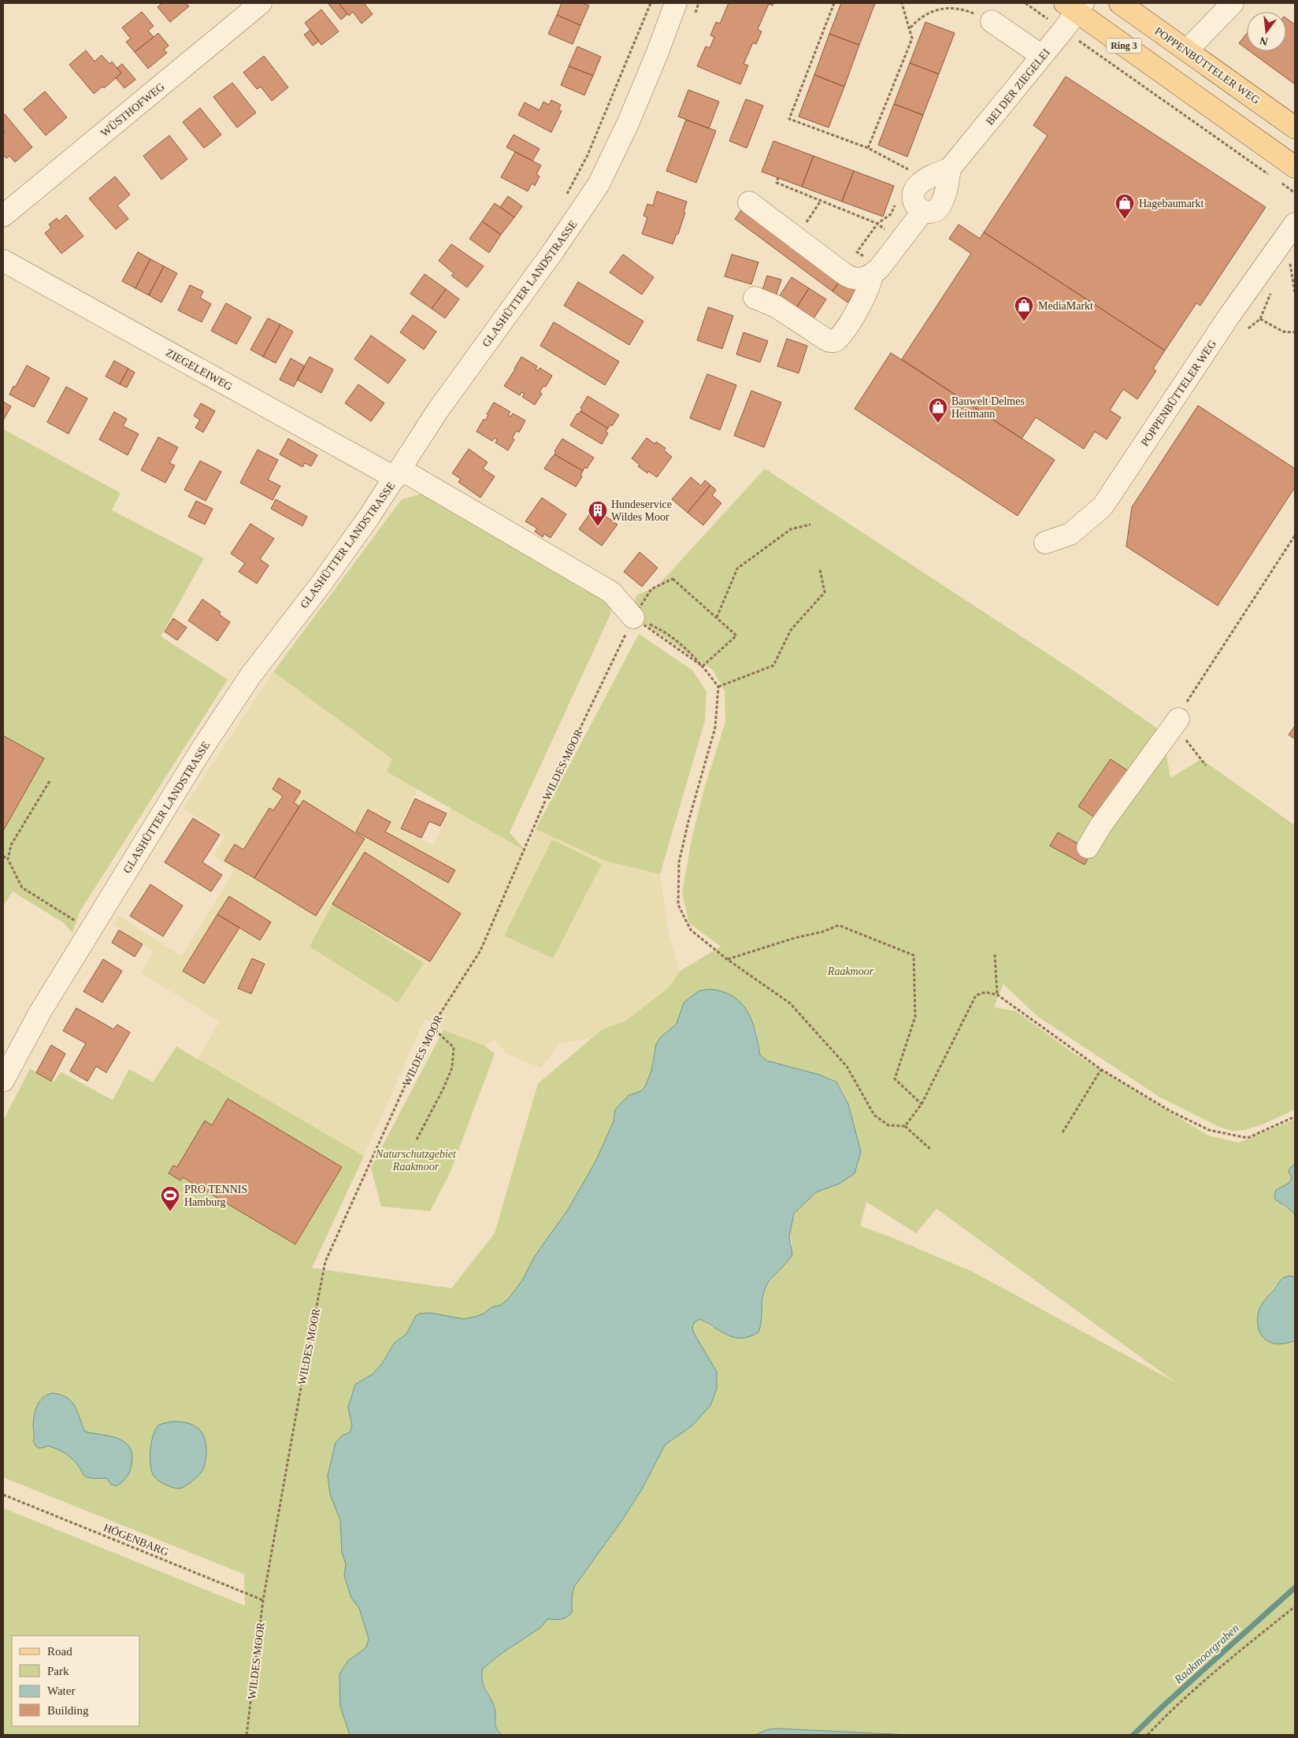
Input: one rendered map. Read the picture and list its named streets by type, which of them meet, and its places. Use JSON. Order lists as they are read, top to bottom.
{
  "streets": {
    "main road": ["Ring 3", "POPPENBÜTTELER WEG"],
    "street": [
      "BEI DER ZIEGELEI",
      "WÜSTHOFWEG",
      "GLASHÜTTER LANDSTRASSE",
      "ZIEGELEIWEG"
    ],
    "path": ["WILDES MOOR", "HÖGENBARG"]
  },
  "crossings": [
    ["Ring 3", "BEI DER ZIEGELEI"],
    ["GLASHÜTTER LANDSTRASSE", "ZIEGELEIWEG"],
    ["WILDES MOOR", "HÖGENBARG"]
  ],
  "water": ["Raakmoorgraben"],
  "parks": ["Raakmoor", "Naturschutzgebiet Raakmoor"],
  "places": {
    "shop": ["Hagebaumarkt", "MediaMarkt", "Bauwelt Delmes Heitmann"],
    "building": ["Hundeservice Wildes Moor"],
    "sports": ["PRO TENNIS Hamburg"]
  },
  "legend": [
    "Road",
    "Park",
    "Water",
    "Building"
  ],
  "north": "bottom"
}
